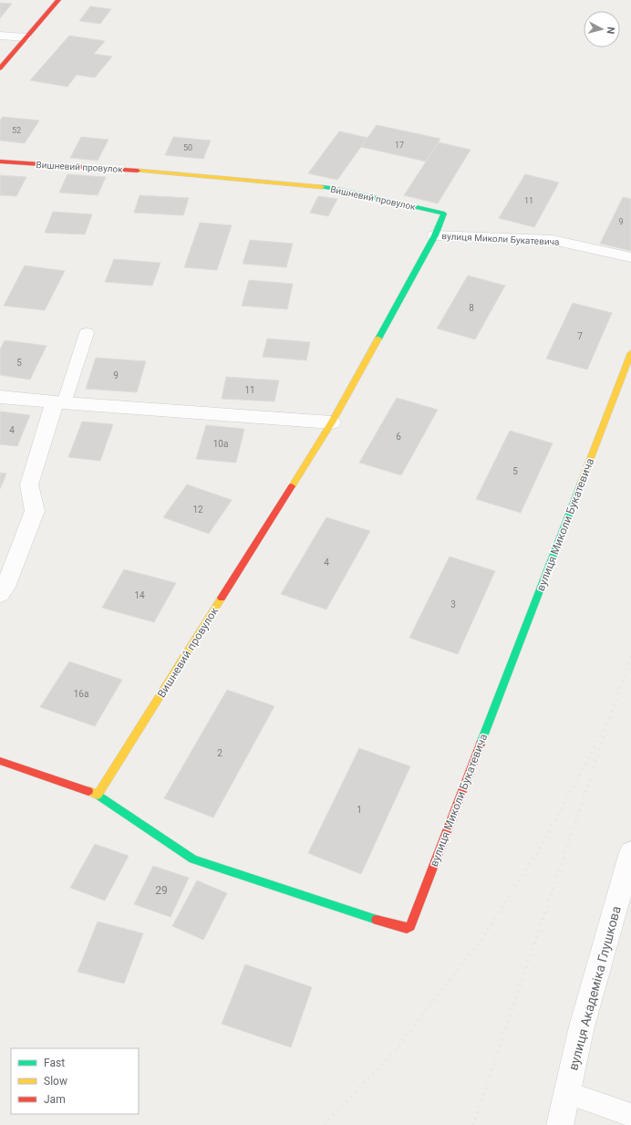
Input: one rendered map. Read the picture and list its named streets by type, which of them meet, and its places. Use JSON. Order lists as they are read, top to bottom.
{
  "streets": {
    "street": ["Вишневий провулок", "вулиця Миколи Букатевича", "вулиця Академіка Глушкова"]
  },
  "crossings": [
    ["Вишневий провулок", "вулиця Миколи Букатевича"]
  ],
  "house_numbers": [
    "52",
    "17",
    "50",
    "11",
    "9",
    "8",
    "7",
    "5",
    "9",
    "11",
    "4",
    "6",
    "10а",
    "5",
    "12",
    "4",
    "14",
    "3",
    "16а",
    "2",
    "1",
    "29"
  ],
  "legend": ["Fast", "Slow", "Jam"],
  "north": "right"
}
